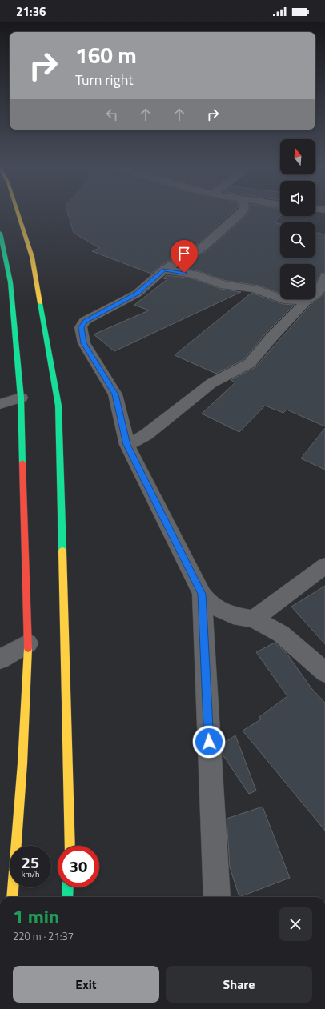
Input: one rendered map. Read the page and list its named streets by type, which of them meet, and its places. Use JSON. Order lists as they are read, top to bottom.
{
  "north": "top",
  "page": {
    "status": "21:36",
    "turn": ["160 m", "Turn right"],
    "speed": "25 km/h",
    "limit": "30",
    "heading": ["1 min", "220 m · 21:37"],
    "buttons": ["Exit", "Share"]
  }
}
